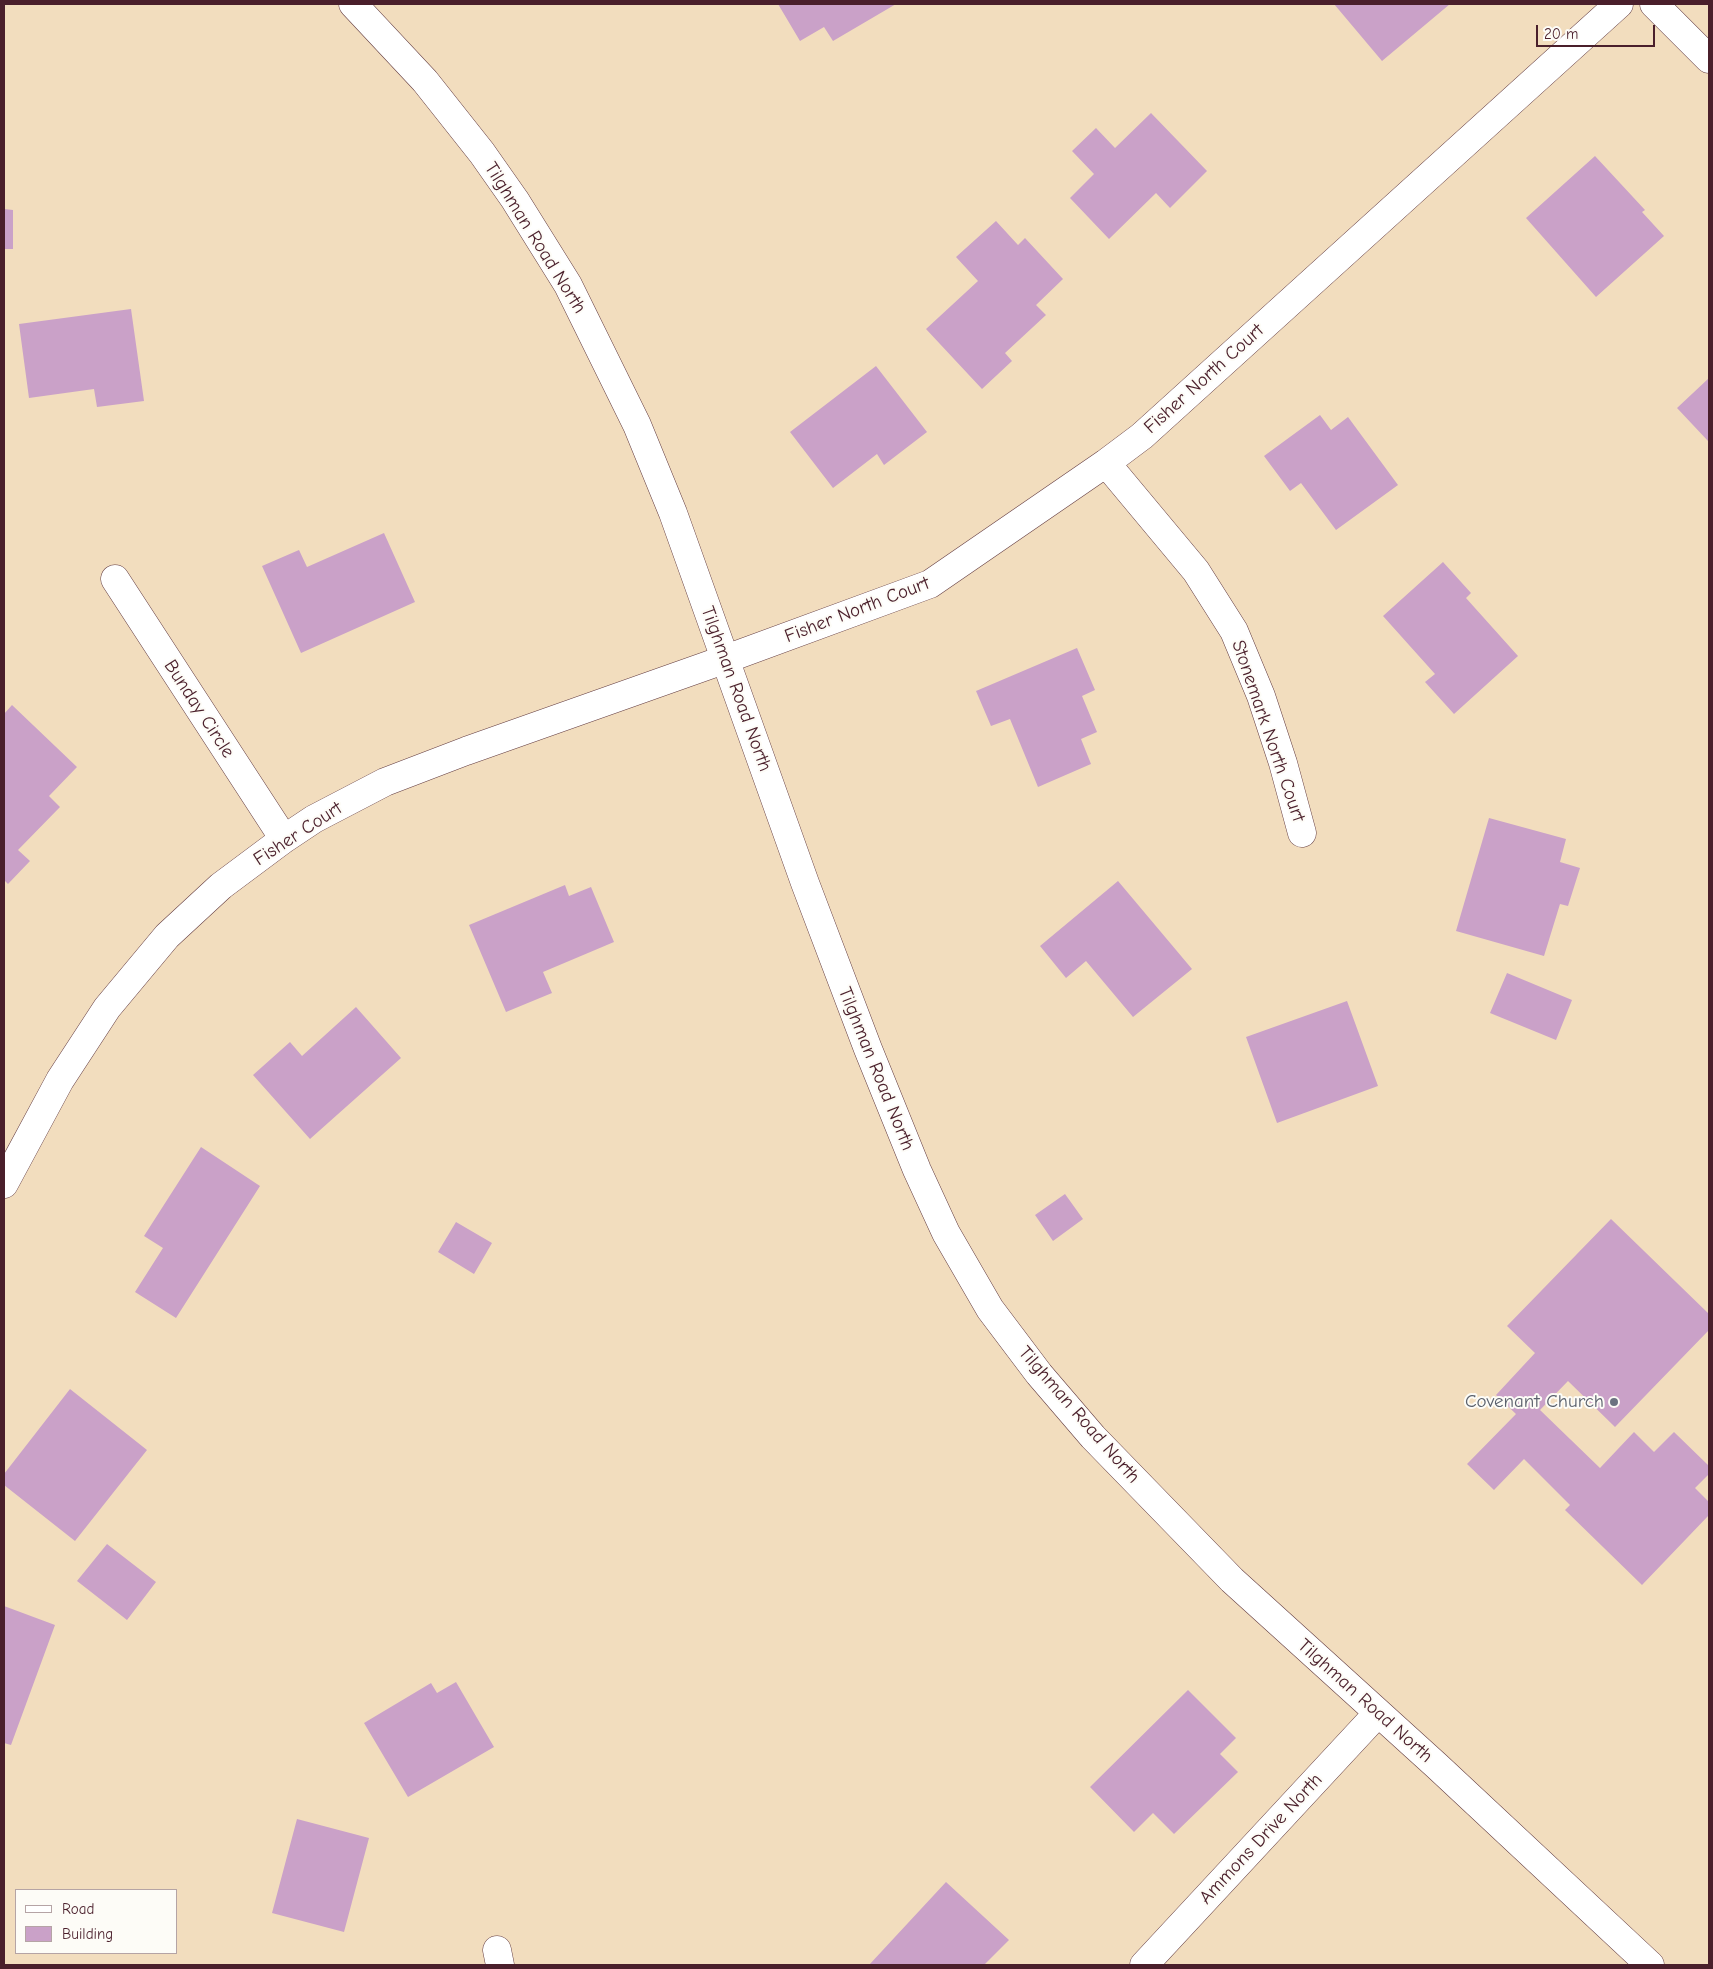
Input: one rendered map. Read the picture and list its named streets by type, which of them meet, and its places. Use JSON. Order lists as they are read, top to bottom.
{
  "streets": {
    "street": [
      "Tilghman Road North",
      "Fisher North Court",
      "Bunday Circle",
      "Stonemark North Court",
      "Fisher Court",
      "Ammons Drive North"
    ]
  },
  "crossings": [
    ["Tilghman Road North", "Fisher North Court"],
    ["Tilghman Road North", "Fisher Court"],
    ["Tilghman Road North", "Ammons Drive North"],
    ["Fisher North Court", "Stonemark North Court"],
    ["Fisher North Court", "Fisher Court"],
    ["Bunday Circle", "Fisher Court"]
  ],
  "places": ["Covenant Church"],
  "legend": ["Road", "Building"],
  "scale_bar": "20 m"
}
